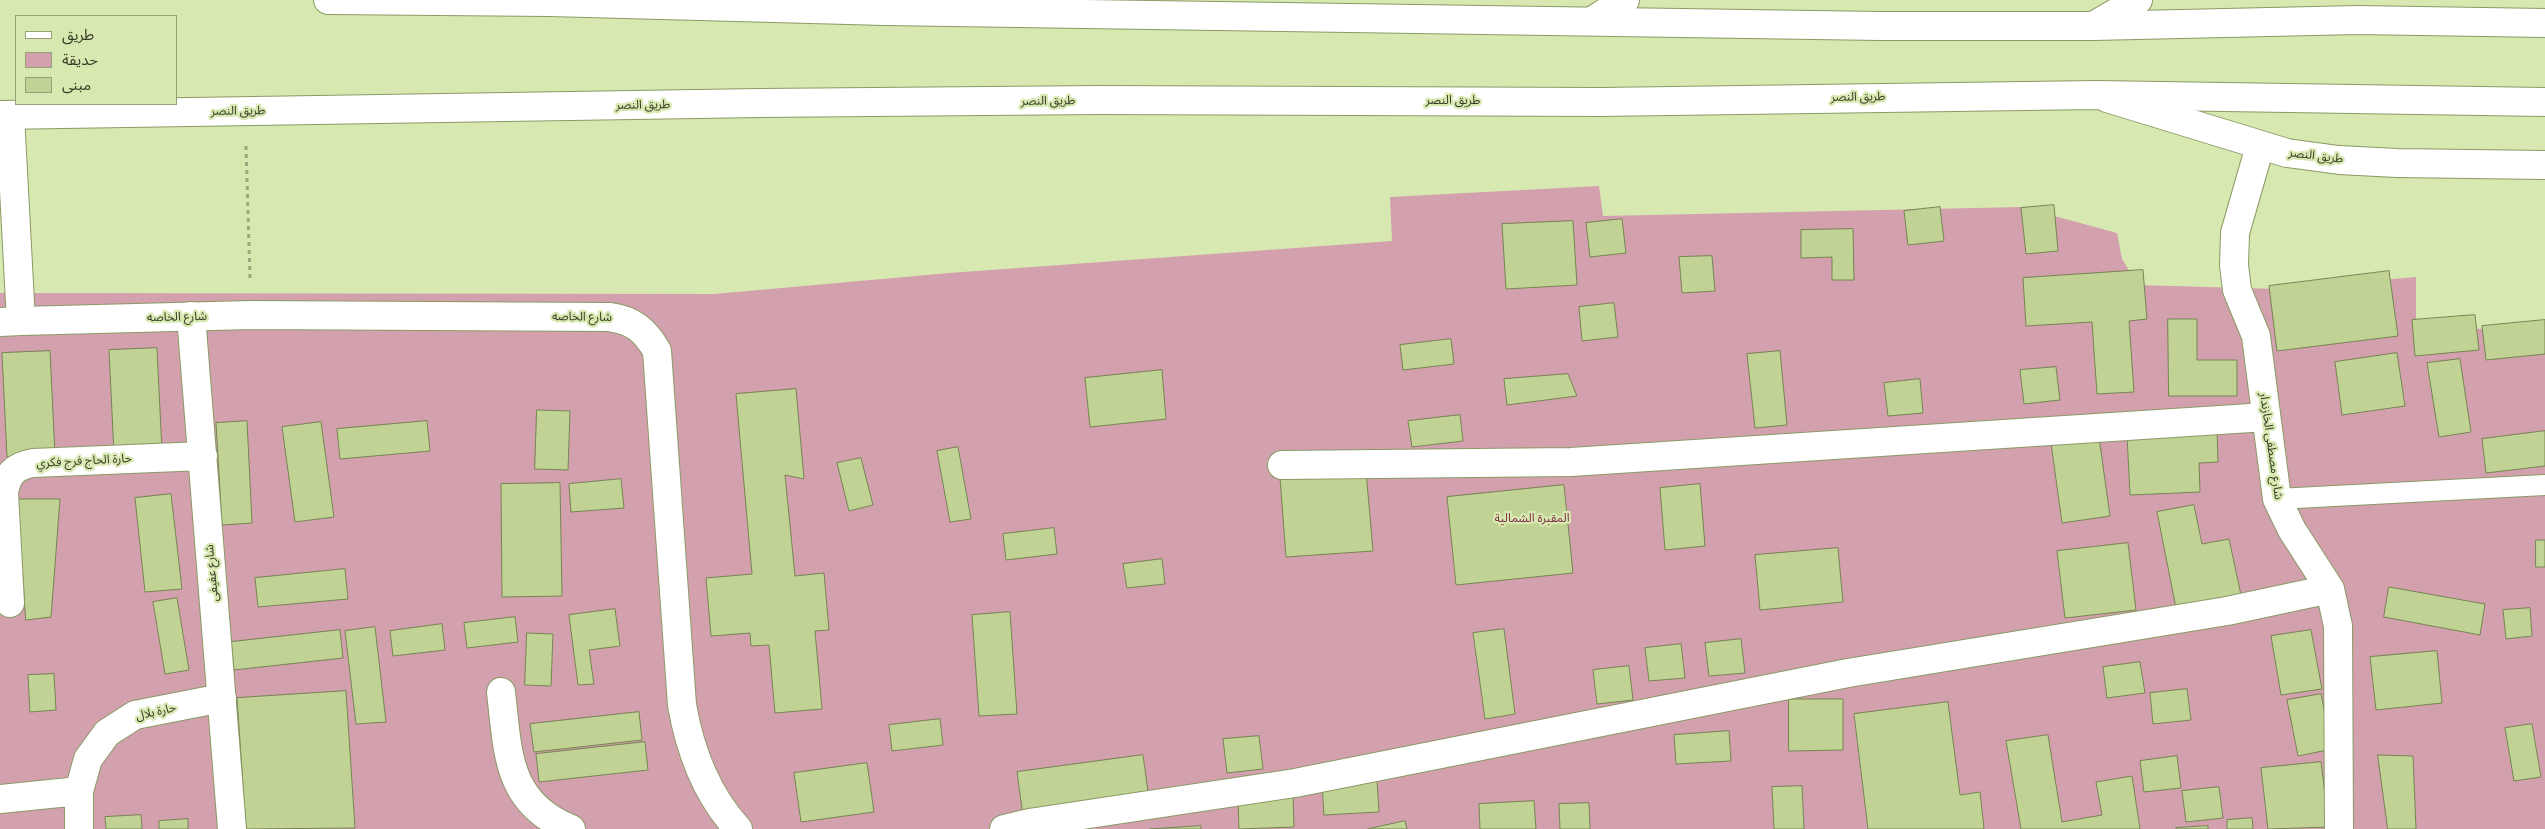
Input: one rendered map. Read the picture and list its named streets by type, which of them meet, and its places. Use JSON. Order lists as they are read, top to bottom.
{
  "streets": {
    "main road": [
      "طريق النصر",
      "شارع الخاصه",
      "شارع مصطفى الخازندار",
      "حارة الحاج فرج فكري",
      "شارع عفيفى",
      "حارة بلال"
    ]
  },
  "crossings": [
    ["طريق النصر", "شارع مصطفى الخازندار"],
    ["شارع الخاصه", "شارع عفيفى"],
    ["حارة الحاج فرج فكري", "شارع عفيفى"],
    ["شارع عفيفى", "حارة بلال"]
  ],
  "parks": ["المقبرة الشمالية"],
  "legend": ["طريق", "حديقة", "مبنى"]
}
